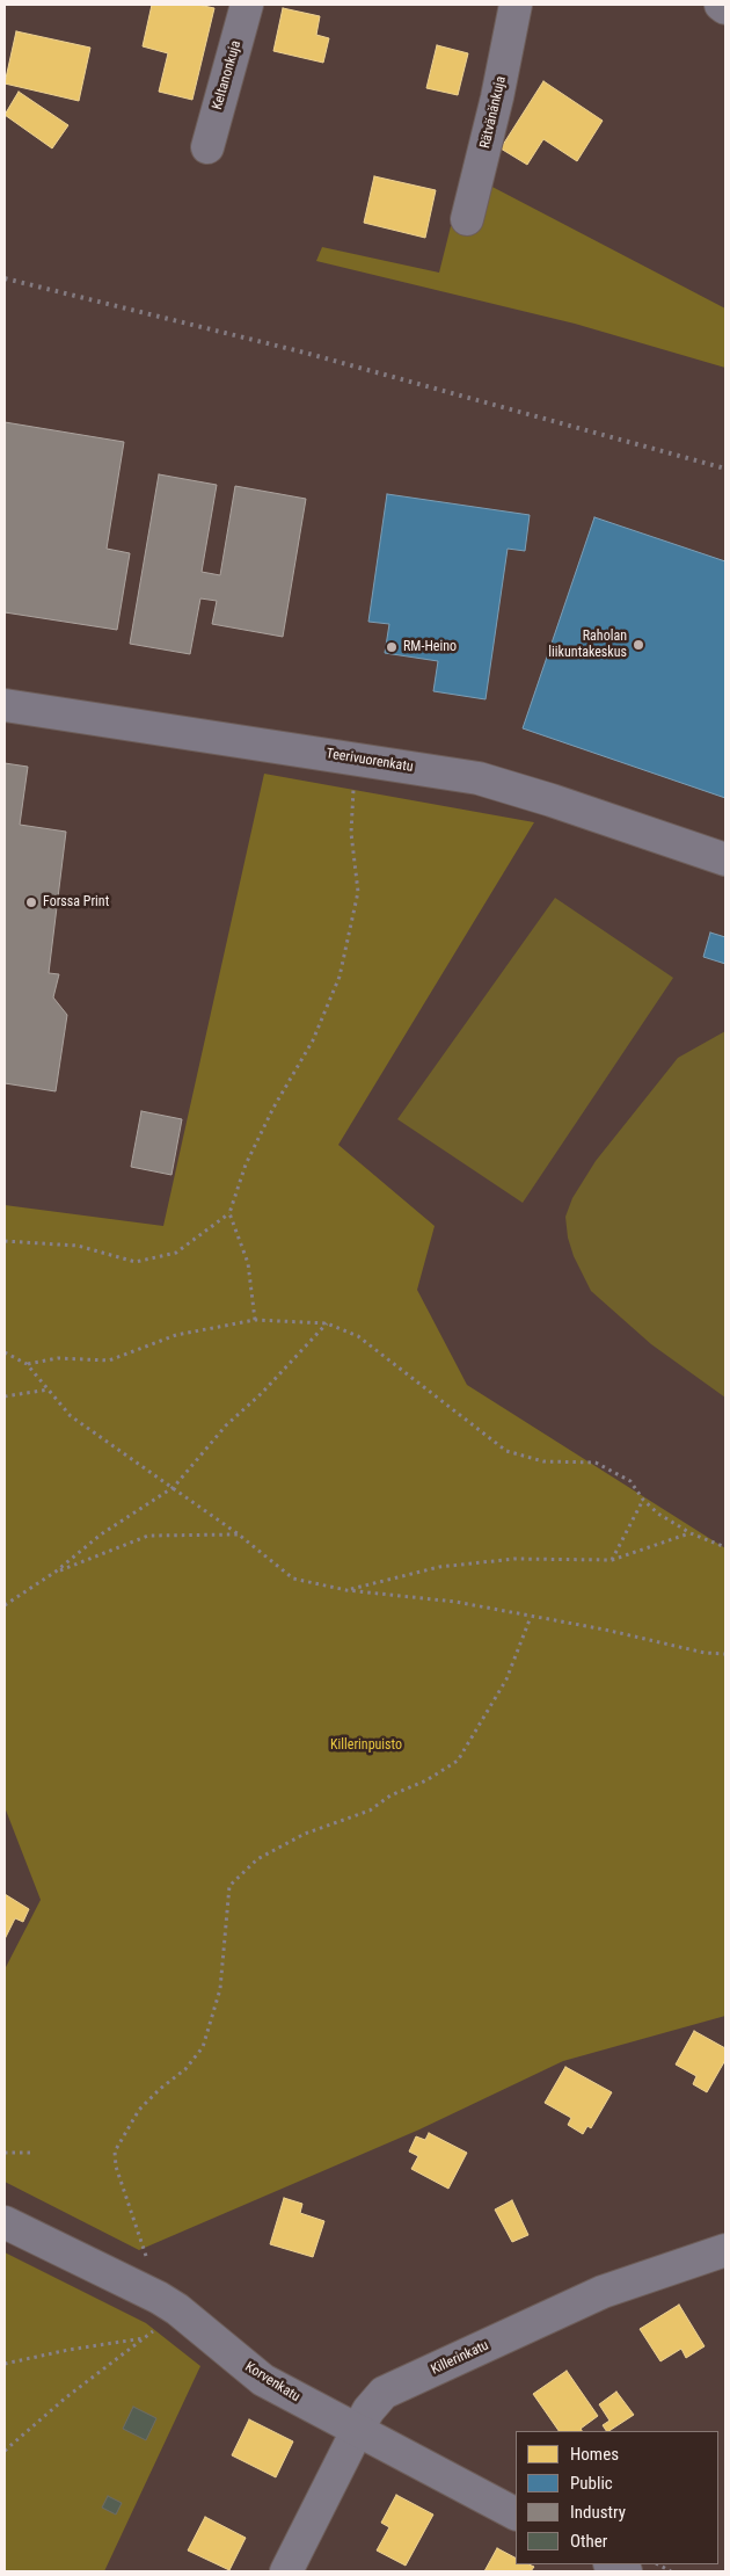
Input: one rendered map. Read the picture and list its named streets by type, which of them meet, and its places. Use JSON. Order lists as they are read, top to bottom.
{
  "streets": {
    "street": [
      "Keltanonkuja",
      "Rätvänänkuja",
      "Teerivuorenkatu",
      "Killerinkatu",
      "Korvenkatu"
    ]
  },
  "crossings": [
    ["Killerinkatu", "Korvenkatu"]
  ],
  "parks": ["Killerinpuisto"],
  "places": ["Raholan liikuntakeskus", "RM-Heino", "Forssa Print"],
  "legend": [
    "Homes",
    "Public",
    "Industry",
    "Other"
  ]
}
